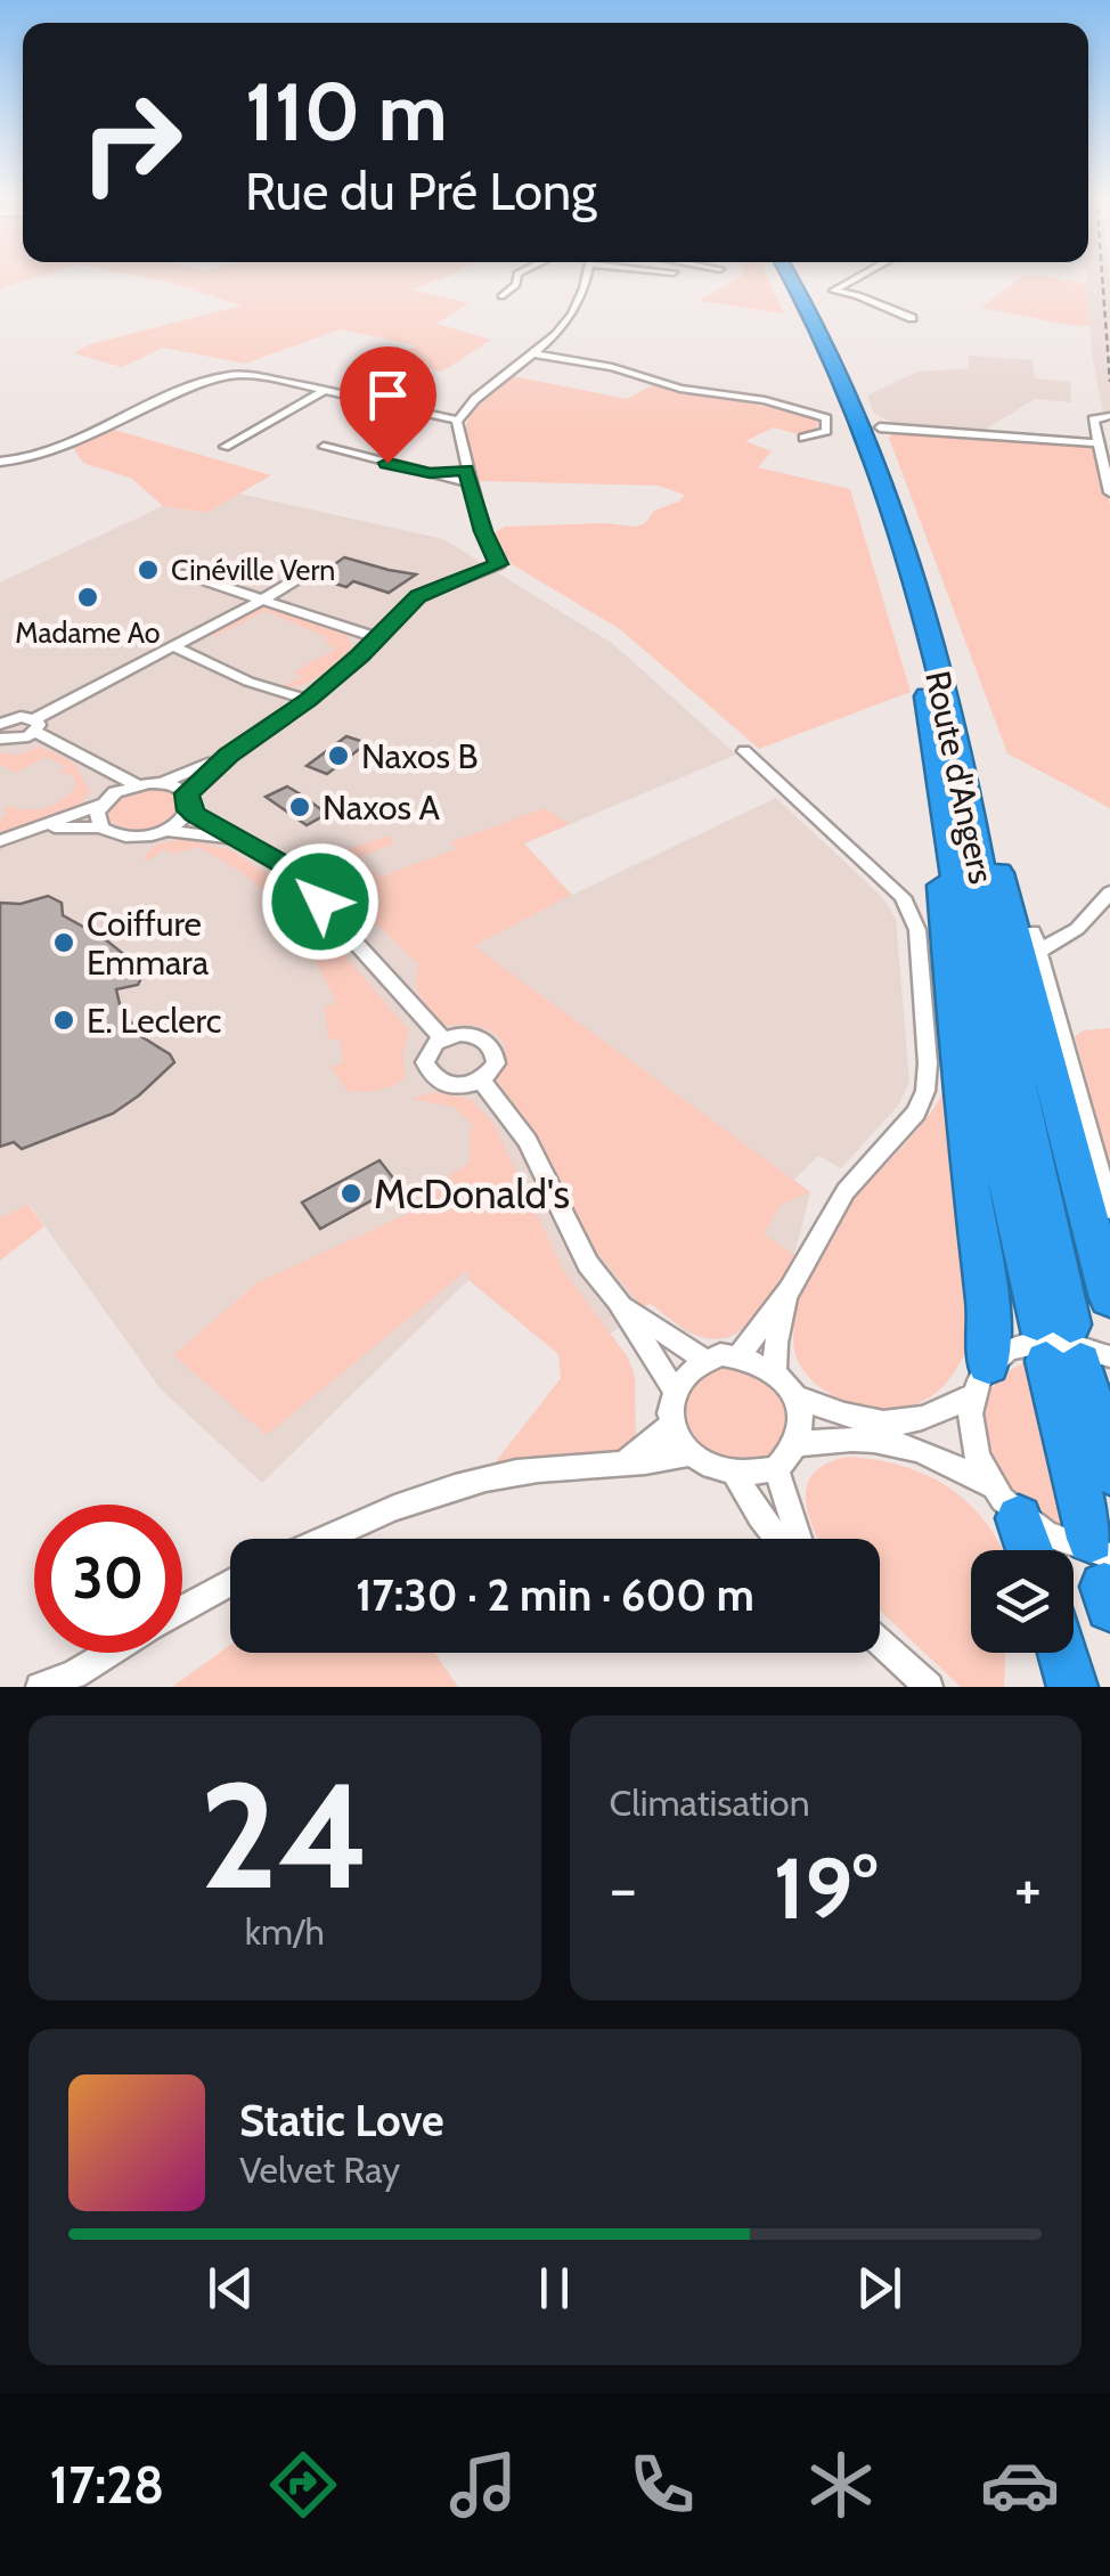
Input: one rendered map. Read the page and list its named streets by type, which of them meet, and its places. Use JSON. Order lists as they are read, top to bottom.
{
  "streets": {
    "highway": ["Route d'Angers"]
  },
  "places": [
    "Cinéville Vern",
    "Madame Ao",
    "Naxos B",
    "Naxos A",
    "Coiffure Emmara",
    "E. Leclerc",
    "McDonald's"
  ],
  "page": {
    "turn": ["110 m", "Rue du Pré Long"],
    "limit": "30",
    "trip": "17:30 · 2 min · 600 m",
    "tile": [
      ["24", "km/h"],
      "Climatisation"
    ],
    "heat": ["−", "19°", "+"],
    "song": ["Static Love", "Velvet Ray"],
    "tabs": "17:28"
  }
}
